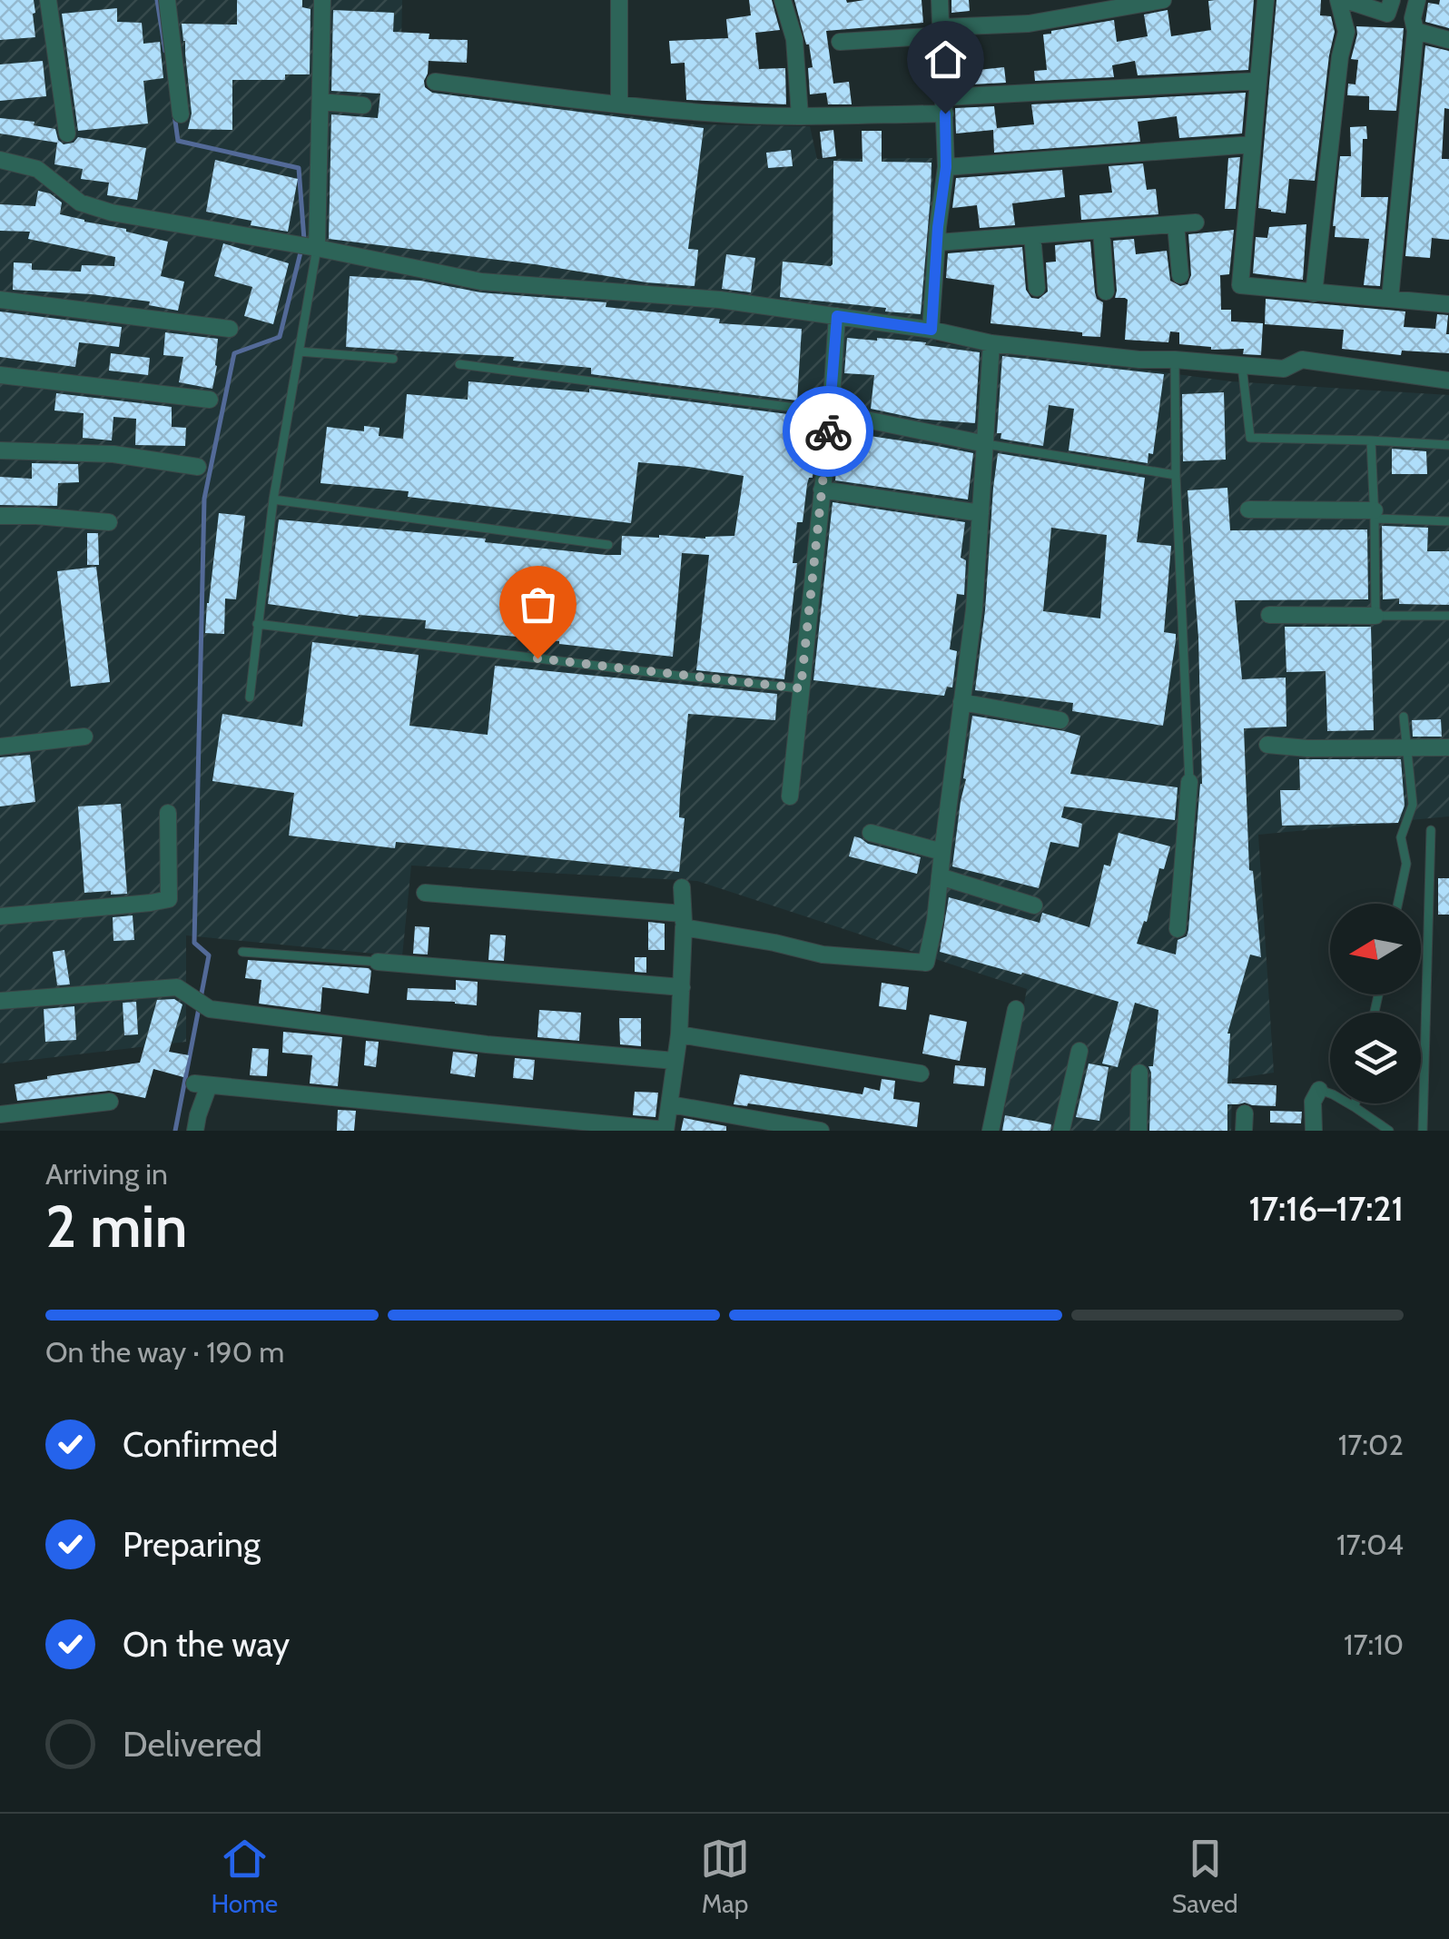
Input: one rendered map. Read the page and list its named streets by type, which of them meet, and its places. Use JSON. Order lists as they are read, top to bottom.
{
  "north": "left",
  "page": {
    "heading": ["2 min", "Arriving in", "17:16–17:21"],
    "bar": "On the way · 190 m",
    "list": [
      ["Confirmed", "17:02"],
      ["Preparing", "17:04"],
      ["On the way", "17:10"],
      "Delivered"
    ],
    "tabs": ["Home", "Map", "Saved"]
  }
}
